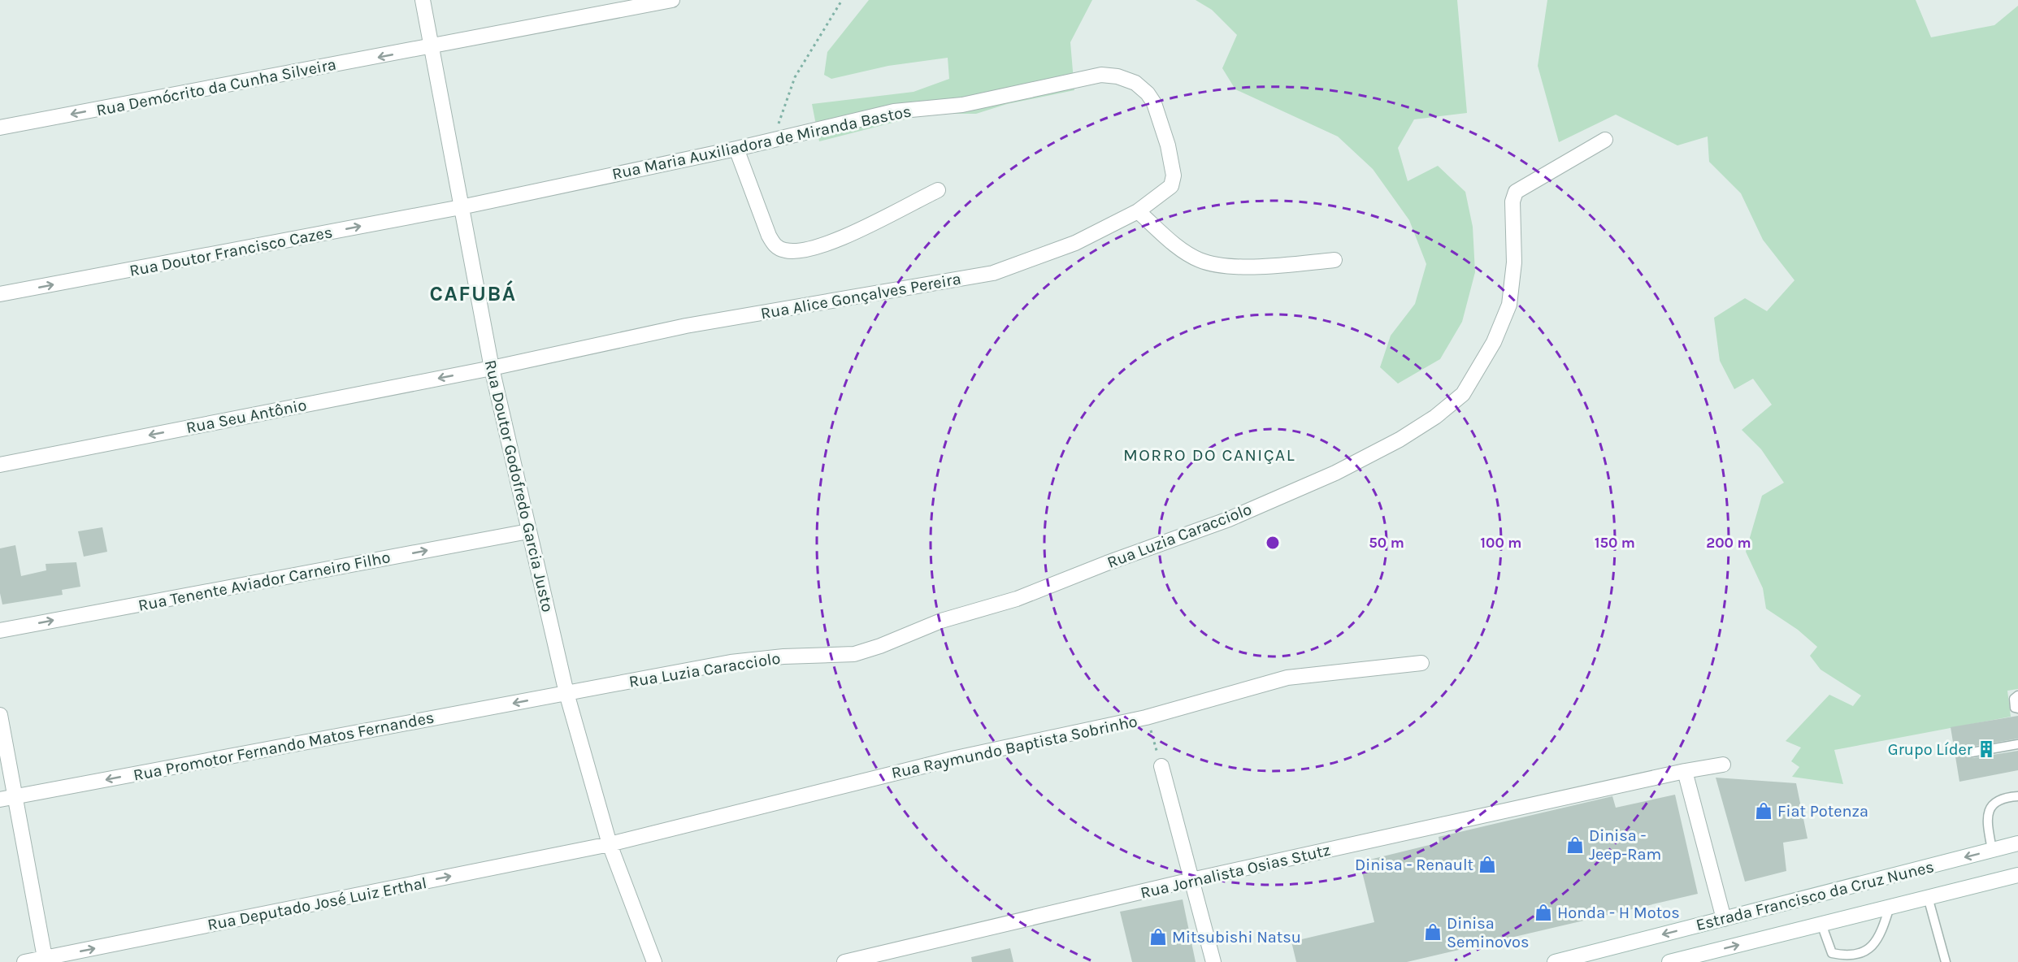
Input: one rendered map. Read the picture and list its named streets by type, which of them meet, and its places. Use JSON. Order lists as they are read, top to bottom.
{
  "streets": {
    "street": [
      "Rua Demócrito da Cunha Silveira",
      "Rua Maria Auxiliadora de Miranda Bastos",
      "Rua Doutor Francisco Cazes",
      "Rua Alice Gonçalves Pereira",
      "Rua Seu Antônio",
      "Rua Doutor Godofredo Garcia Justo",
      "Rua Luzia Caracciolo",
      "Rua Tenente Aviador Carneiro Filho",
      "Rua Promotor Fernando Matos Fernandes",
      "Rua Raymundo Baptista Sobrinho",
      "Rua Jornalista Osias Stutz",
      "Estrada Francisco da Cruz Nunes",
      "Rua Deputado José Luiz Erthal"
    ]
  },
  "crossings": [
    ["Rua Demócrito da Cunha Silveira", "Rua Doutor Godofredo Garcia Justo"],
    ["Rua Maria Auxiliadora de Miranda Bastos", "Rua Doutor Francisco Cazes"],
    ["Rua Maria Auxiliadora de Miranda Bastos", "Rua Alice Gonçalves Pereira"],
    ["Rua Maria Auxiliadora de Miranda Bastos", "Rua Doutor Godofredo Garcia Justo"],
    ["Rua Doutor Francisco Cazes", "Rua Doutor Godofredo Garcia Justo"],
    ["Rua Alice Gonçalves Pereira", "Rua Seu Antônio"],
    ["Rua Alice Gonçalves Pereira", "Rua Doutor Godofredo Garcia Justo"],
    ["Rua Seu Antônio", "Rua Doutor Godofredo Garcia Justo"],
    ["Rua Doutor Godofredo Garcia Justo", "Rua Luzia Caracciolo"],
    ["Rua Doutor Godofredo Garcia Justo", "Rua Tenente Aviador Carneiro Filho"],
    ["Rua Doutor Godofredo Garcia Justo", "Rua Promotor Fernando Matos Fernandes"],
    ["Rua Doutor Godofredo Garcia Justo", "Rua Raymundo Baptista Sobrinho"],
    ["Rua Doutor Godofredo Garcia Justo", "Rua Deputado José Luiz Erthal"],
    ["Rua Luzia Caracciolo", "Rua Promotor Fernando Matos Fernandes"],
    ["Rua Raymundo Baptista Sobrinho", "Rua Deputado José Luiz Erthal"]
  ],
  "one_way": [
    "Rua Demócrito da Cunha Silveira",
    "Rua Doutor Francisco Cazes",
    "Rua Seu Antônio",
    "Rua Tenente Aviador Carneiro Filho",
    "Rua Promotor Fernando Matos Fernandes",
    "Rua Deputado José Luiz Erthal"
  ],
  "districts": ["CAFUBÁ", "MORRO DO CANIÇAL"],
  "places": {
    "building": ["Grupo Líder"],
    "shop": [
      "Fiat Potenza",
      "Dinisa - Jeep-Ram",
      "Dinisa - Renault",
      "Honda - H Motos",
      "Dinisa Seminovos",
      "Mitsubishi Natsu"
    ]
  },
  "rings": [
    "50 m",
    "100 m",
    "150 m",
    "200 m"
  ]
}
